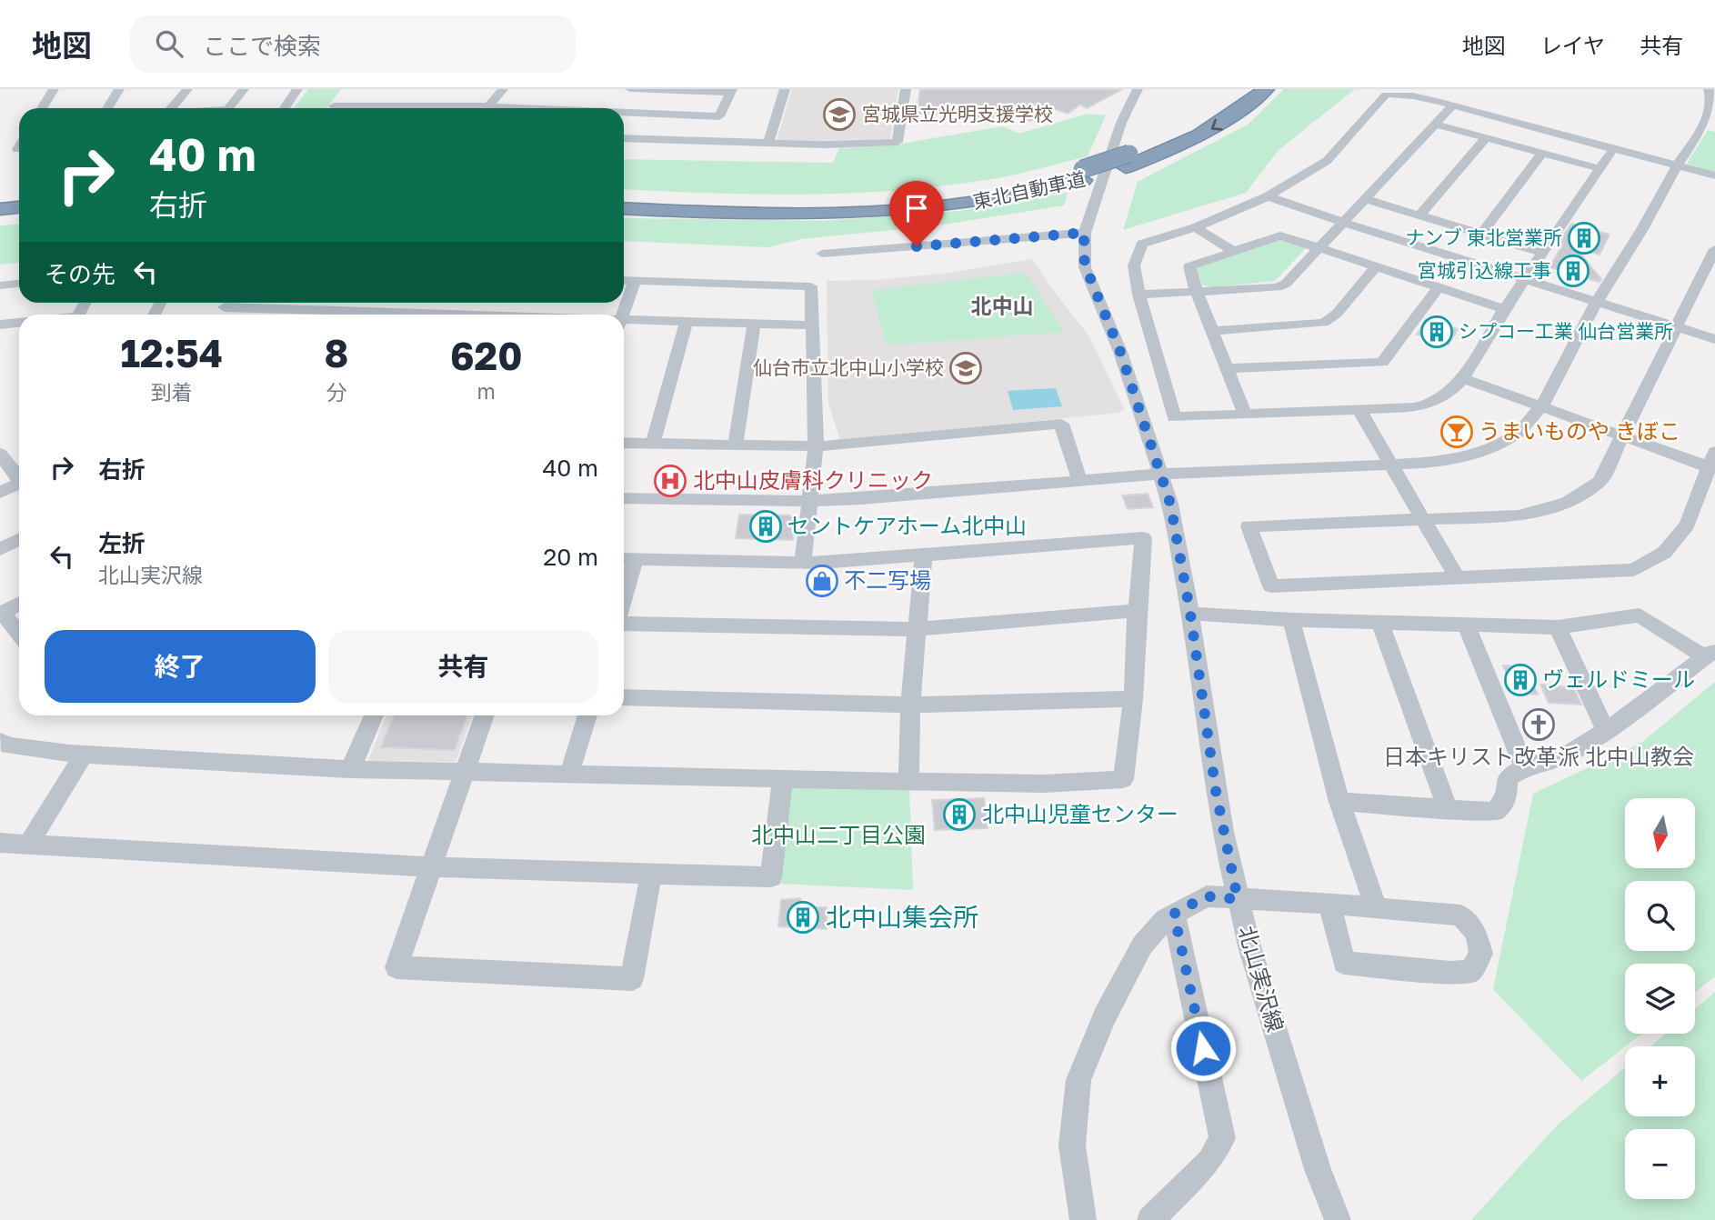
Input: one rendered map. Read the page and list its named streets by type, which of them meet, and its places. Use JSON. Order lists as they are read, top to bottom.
{
  "streets": {
    "highway": ["東北自動車道"],
    "street": ["北山実沢線"]
  },
  "districts": ["北中山"],
  "parks": ["北中山二丁目公園"],
  "places": {
    "school or university": ["宮城県立光明支援学校", "仙台市立北中山小学校"],
    "building": [
      "ナンブ 東北営業所",
      "宮城引込線工事",
      "シプコー工業 仙台営業所",
      "セントケアホーム北中山",
      "ヴェルドミール",
      "北中山児童センター",
      "北中山集会所"
    ],
    "bar": ["うまいものや きぼこ"],
    "hospital": ["北中山皮膚科クリニック"],
    "shop": ["不二写場"],
    "church": ["日本キリスト改革派 北中山教会"]
  },
  "north": "bottom",
  "page": {
    "header": "地図",
    "search": "ここで検索",
    "nav": ["地図", "レイヤ", "共有"],
    "turn": ["40 m", "右折"],
    "then": "その先",
    "eta": [
      "12:54",
      "到着",
      "8",
      "分",
      "620",
      "m"
    ],
    "list": [
      {
        "name": "右折",
        "value": "40 m"
      },
      {
        "name": "左折",
        "note": "北山実沢線",
        "value": "20 m"
      }
    ],
    "buttons": ["終了", "共有"],
    "map_buttons": ["+", "−"]
  }
}
